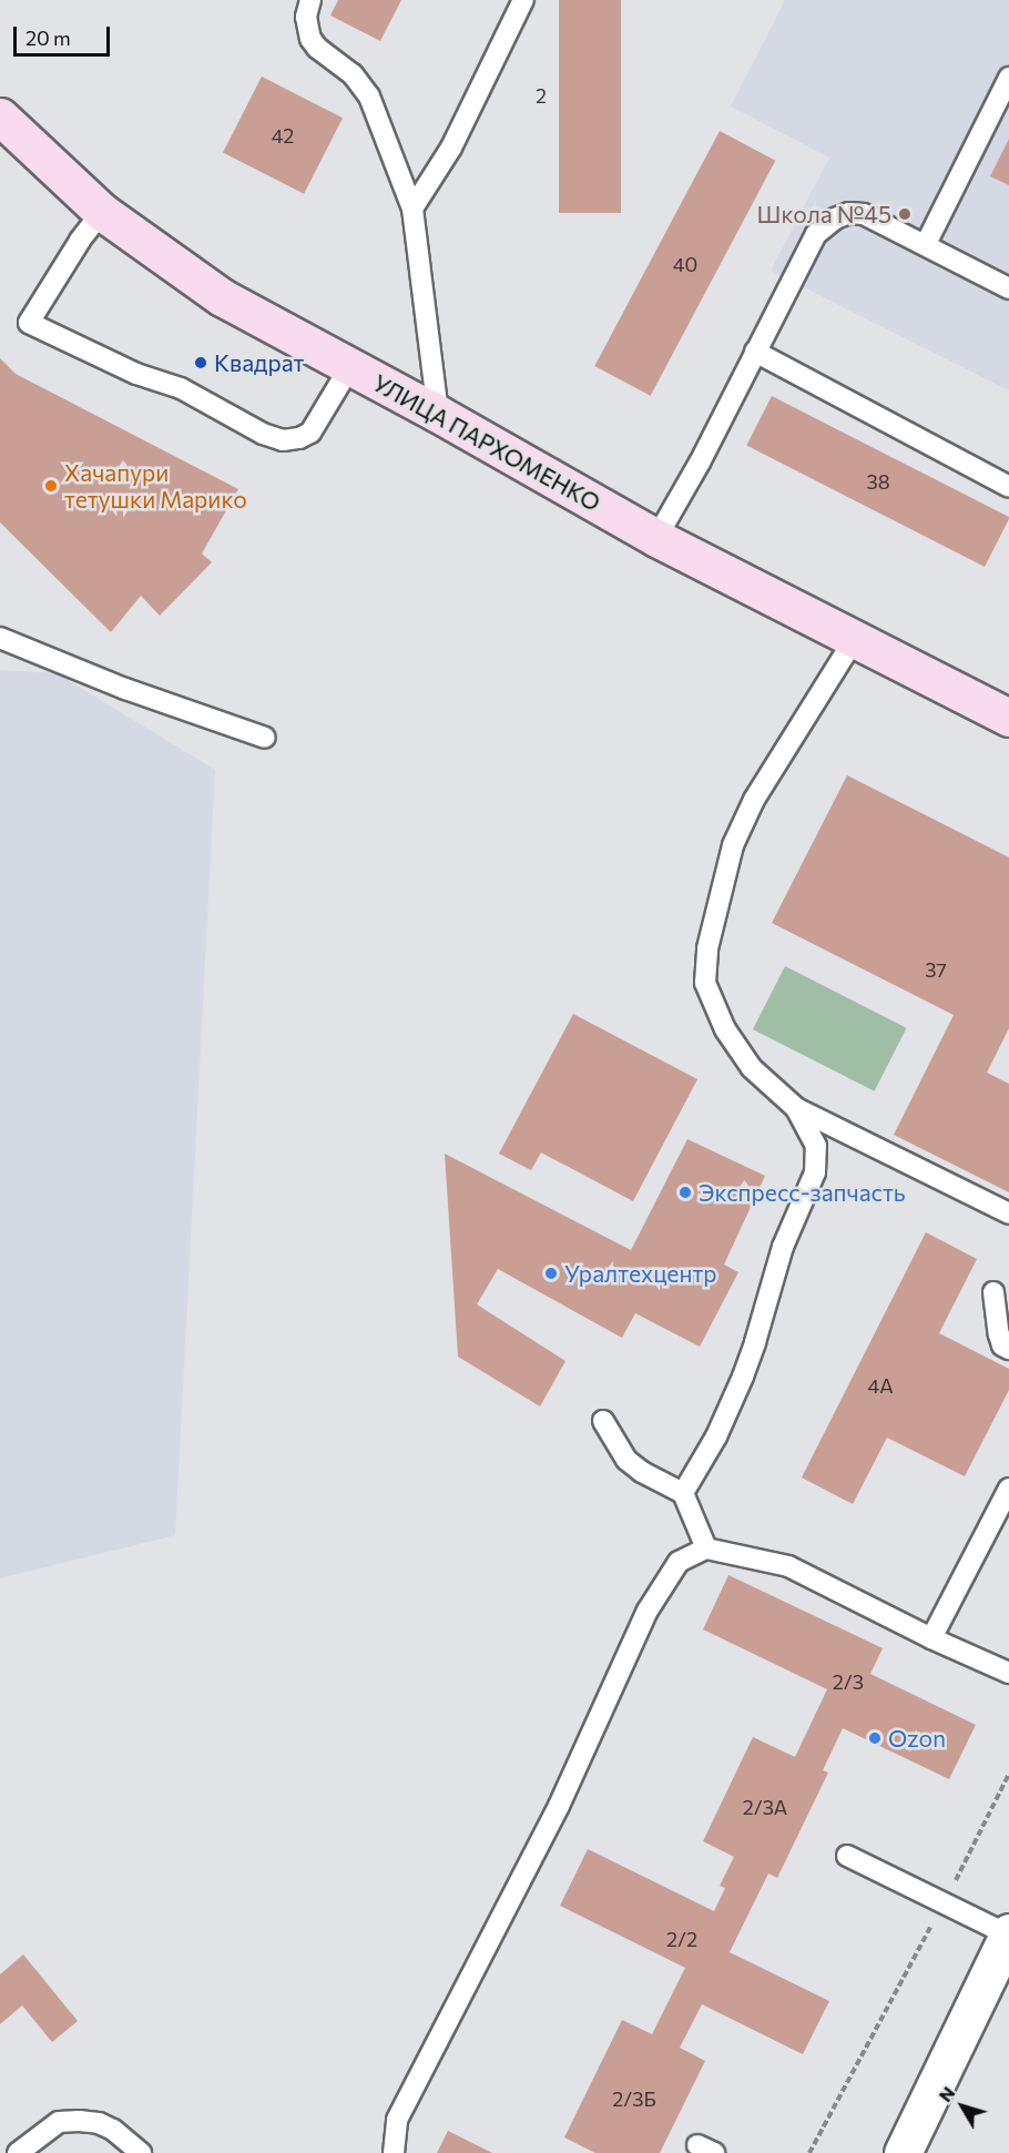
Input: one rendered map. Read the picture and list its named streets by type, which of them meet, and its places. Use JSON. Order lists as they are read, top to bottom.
{
  "streets": {
    "main road": ["УЛИЦА ПАРХОМЕНКО"]
  },
  "places": [
    "Школа №45",
    "Квадрат",
    "Хачапури тетушки Марико",
    "Экспресс-запчасть",
    "Уралтехцентр",
    "Ozon"
  ],
  "house_numbers": [
    "2",
    "42",
    "40",
    "38",
    "37",
    "4А",
    "2/3",
    "2/3А",
    "2/2",
    "2/3Б"
  ],
  "scale_bar": "20 m",
  "north": "top left"
}
